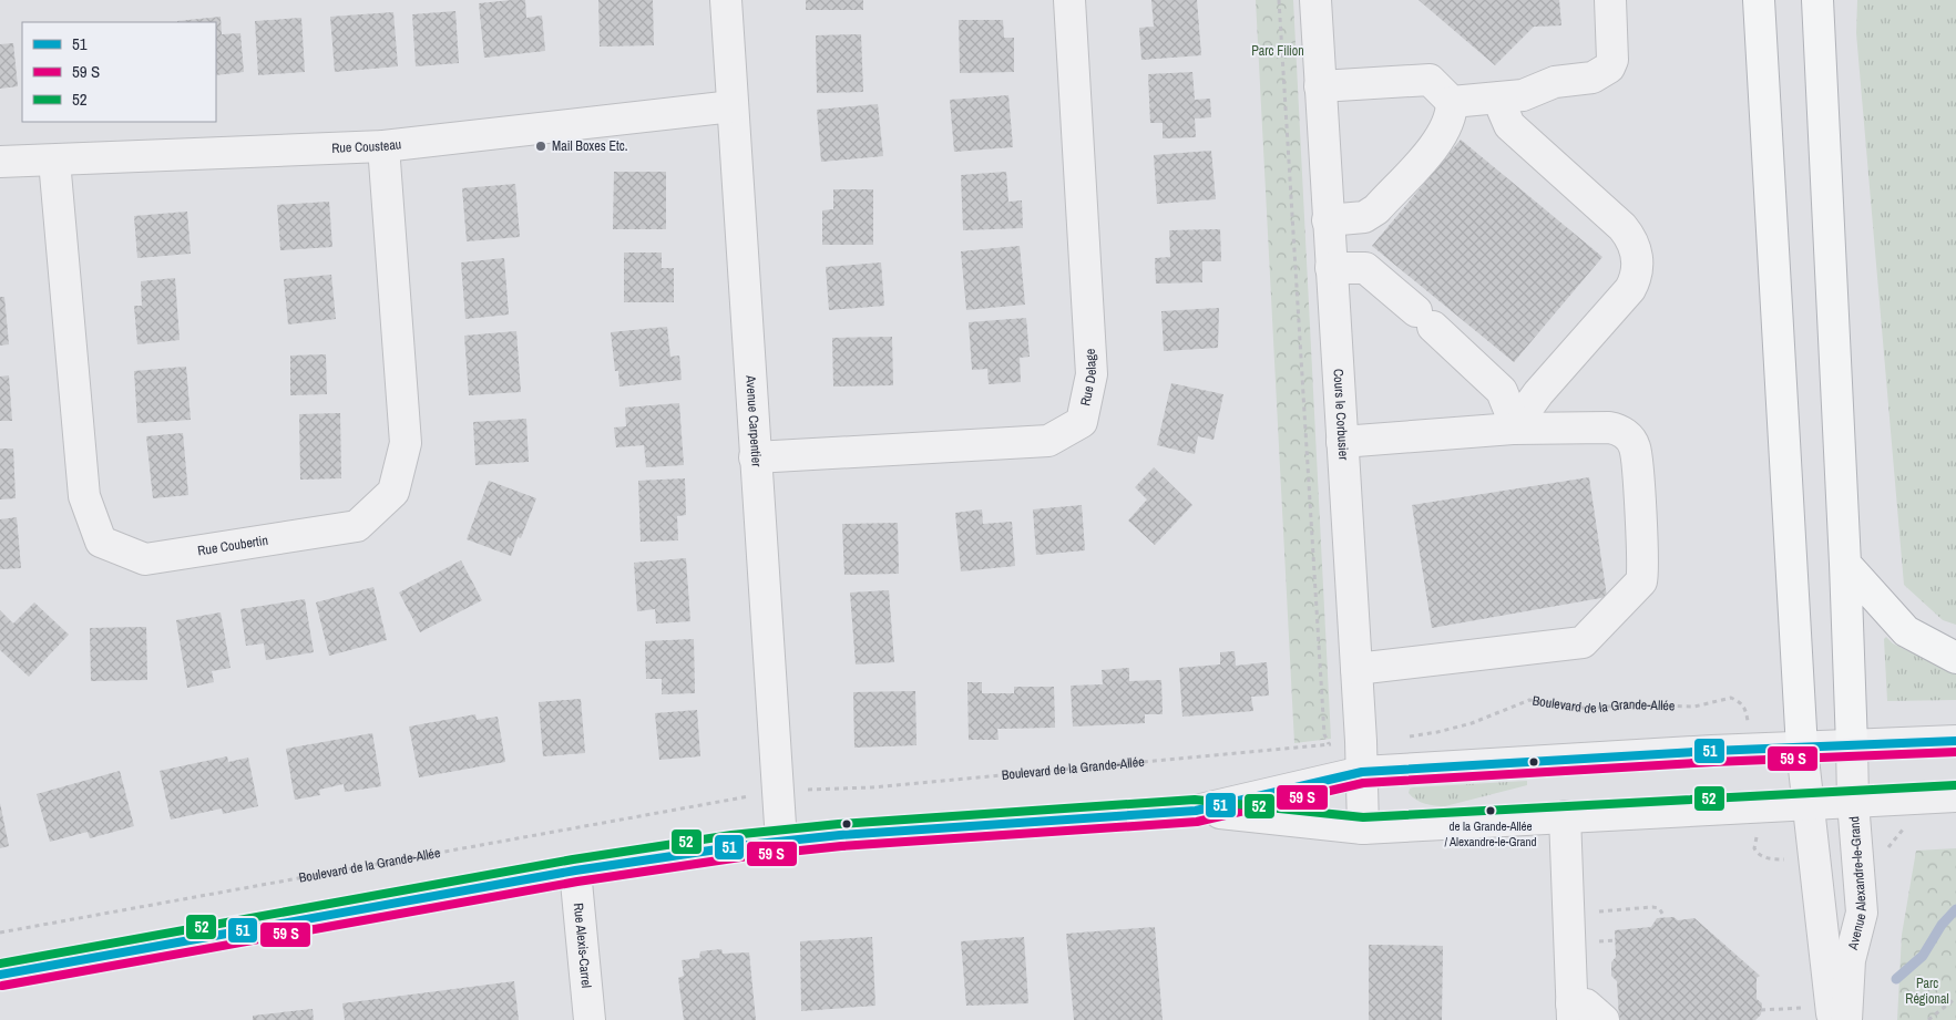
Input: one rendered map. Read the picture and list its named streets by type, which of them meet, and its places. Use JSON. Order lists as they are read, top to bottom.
{
  "streets": {
    "street": [
      "Rue Cousteau",
      "Rue Delage",
      "Cours le Corbusier",
      "Avenue Carpentier",
      "Rue Coubertin",
      "Avenue Alexandre-le-Grand",
      "Rue Alexis-Carrel"
    ],
    "path": ["Boulevard de la Grande-Allée"]
  },
  "crossings": [
    ["Rue Cousteau", "Avenue Carpentier"],
    ["Rue Cousteau", "Rue Coubertin"],
    ["Rue Delage", "Avenue Carpentier"]
  ],
  "parks": ["Parc Filion", "Parc Régional"],
  "places": ["Mail Boxes Etc.", "de la Grande-Allée / Alexandre-le-Grand"],
  "lines": ["transit line 51", "transit line 52"],
  "legend": ["51", "59 S", "52"]
}
